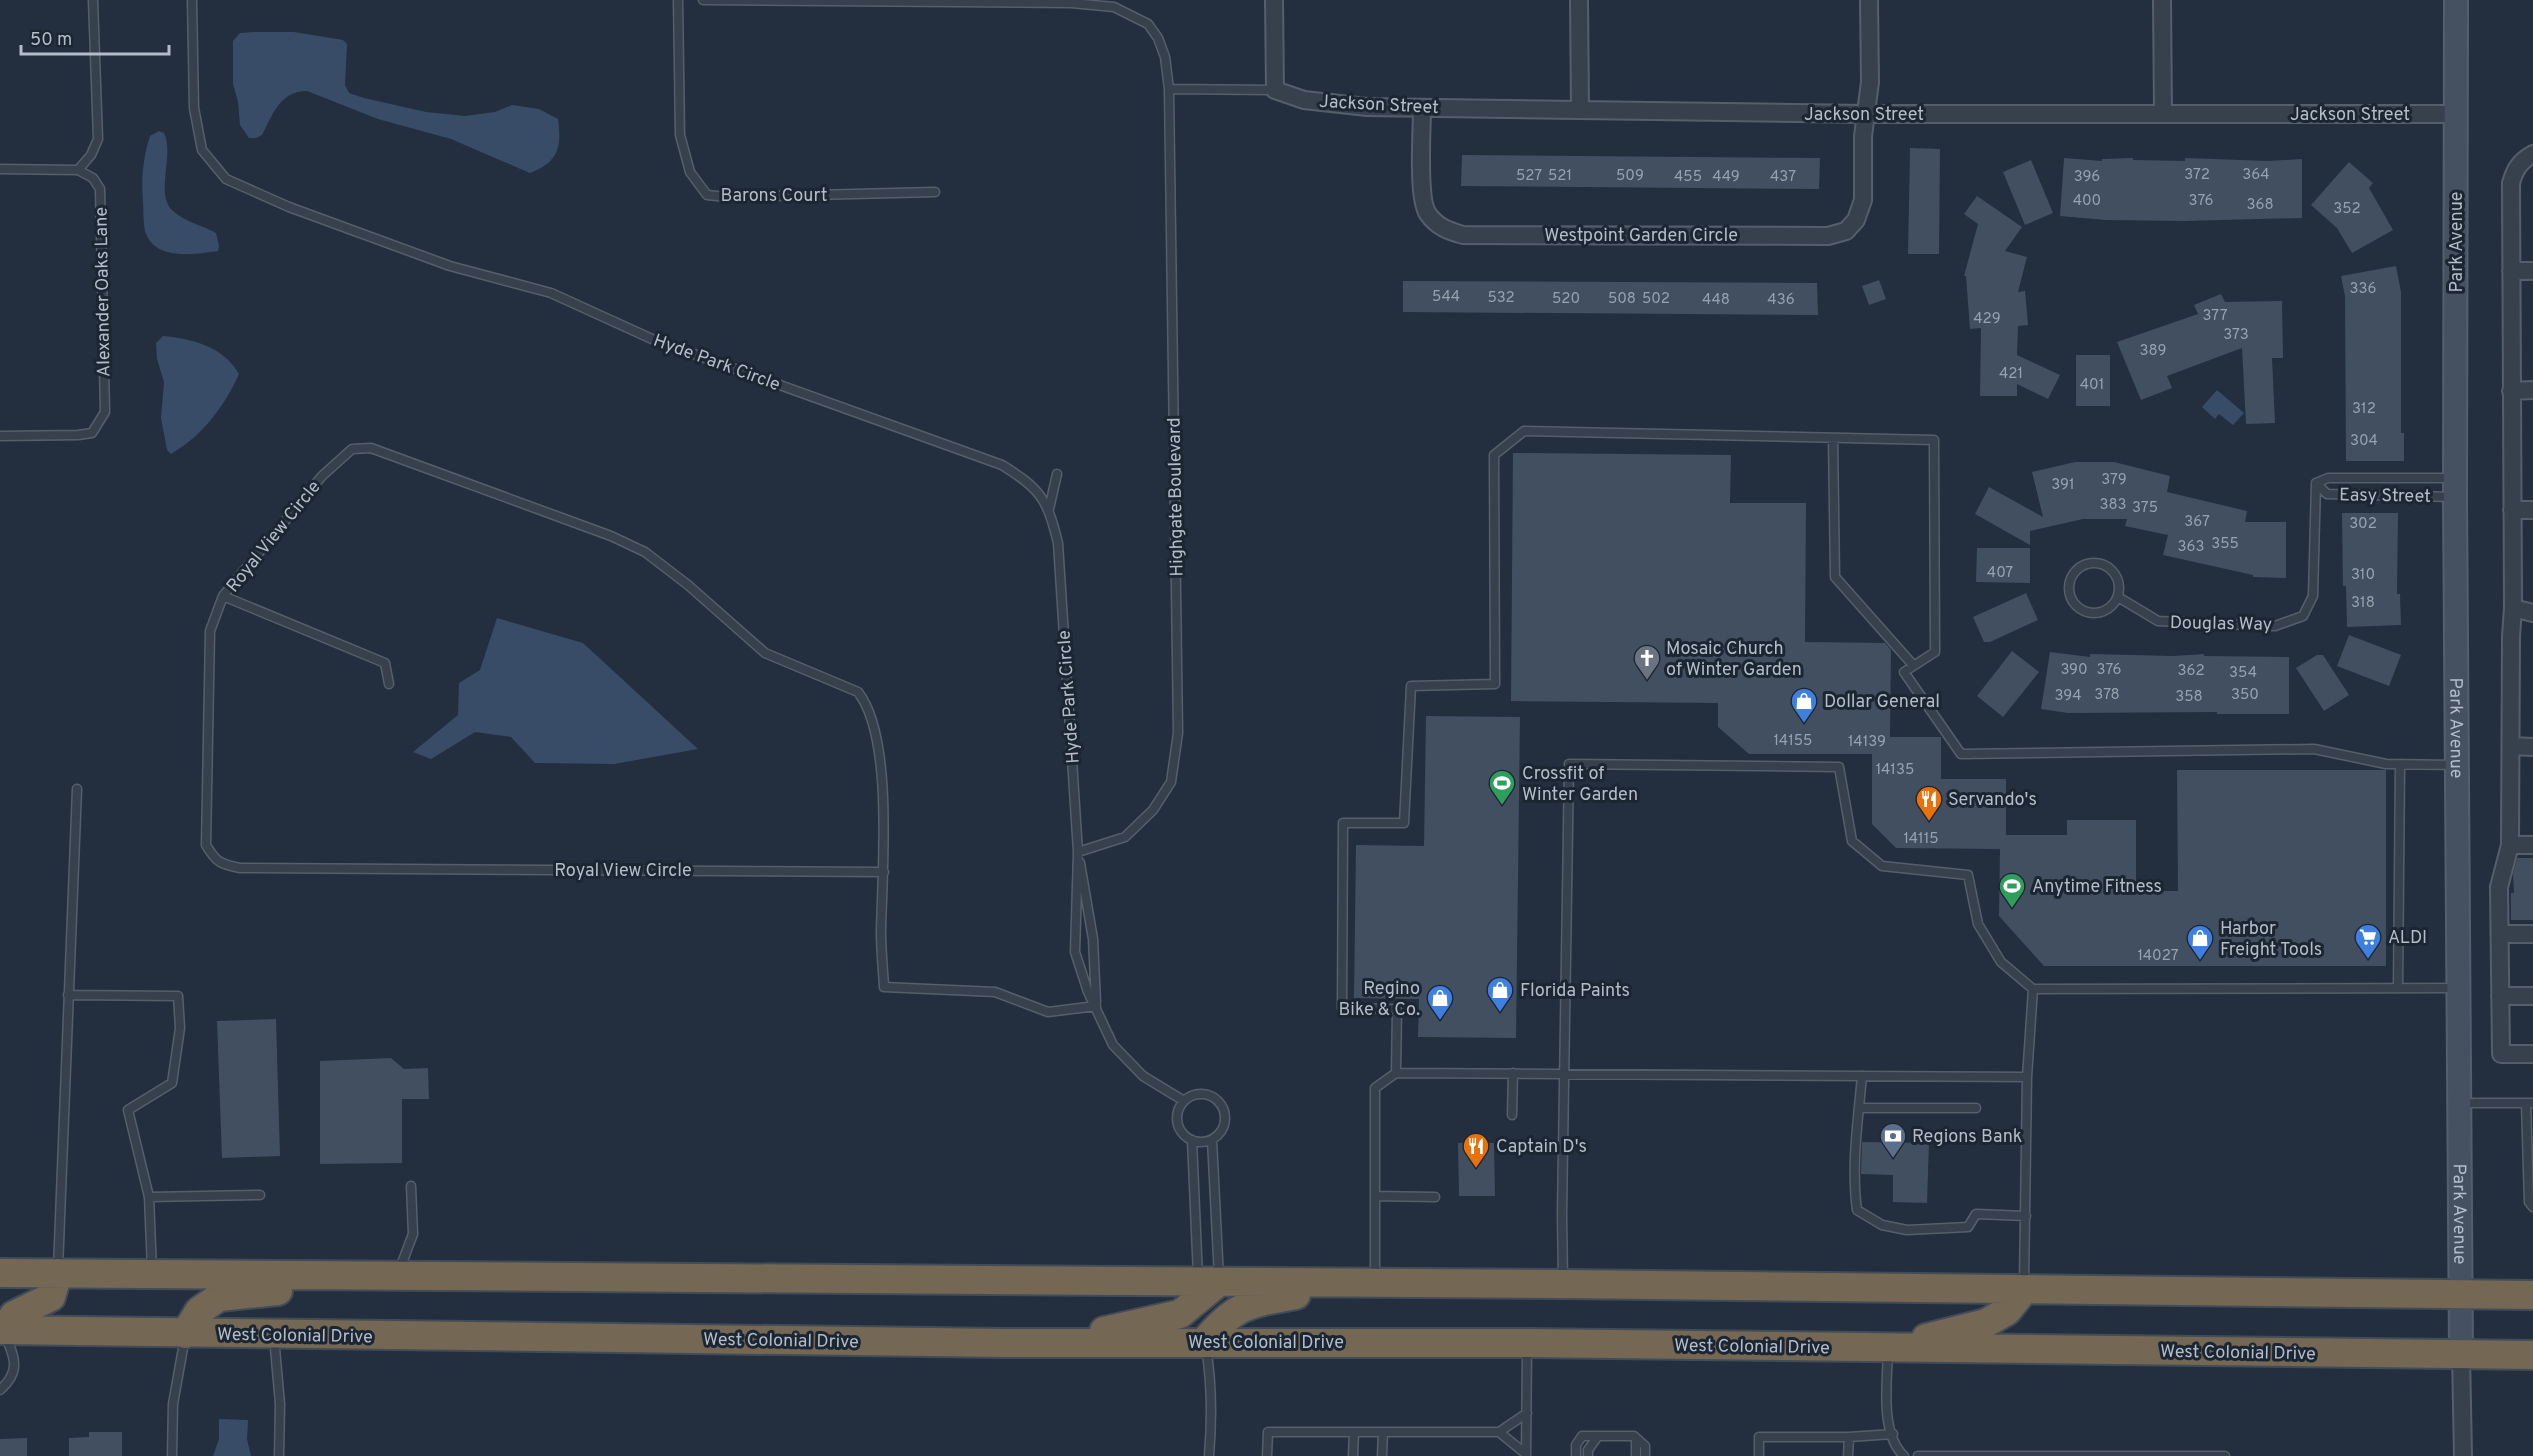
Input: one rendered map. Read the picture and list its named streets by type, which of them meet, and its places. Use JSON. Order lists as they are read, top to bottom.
{
  "streets": {
    "highway": ["West Colonial Drive"],
    "street": ["Jackson Street", "Westpoint Garden Circle", "Park Avenue"],
    "lane": [
      "Barons Court",
      "Alexander Oaks Lane",
      "Hyde Park Circle",
      "Easy Street",
      "Highgate Boulevard",
      "Royal View Circle",
      "Douglas Way"
    ]
  },
  "crossings": [
    ["Jackson Street", "Westpoint Garden Circle"],
    ["Jackson Street", "Park Avenue"],
    ["Park Avenue", "Easy Street"],
    ["Park Avenue", "West Colonial Drive"],
    ["Hyde Park Circle", "Highgate Boulevard"],
    ["Hyde Park Circle", "Royal View Circle"],
    ["Easy Street", "Douglas Way"]
  ],
  "places": {
    "church": ["Mosaic Church of Winter Garden"],
    "shop": [
      "Dollar General",
      "Harbor Freight Tools",
      "Florida Paints",
      "Regino Bike & Co."
    ],
    "sports": ["Crossfit of Winter Garden", "Anytime Fitness"],
    "restaurant": ["Servando's", "Captain D's"],
    "supermarket": ["ALDI"],
    "bank": ["Regions Bank"]
  },
  "house_numbers": [
    "372",
    "364",
    "527",
    "521",
    "509",
    "455",
    "449",
    "437",
    "396",
    "400",
    "376",
    "368",
    "352",
    "336",
    "544",
    "532",
    "520",
    "508",
    "502",
    "448",
    "436",
    "377",
    "429",
    "373",
    "389",
    "421",
    "401",
    "312",
    "304",
    "379",
    "391",
    "383",
    "375",
    "367",
    "302",
    "355",
    "363",
    "407",
    "310",
    "318",
    "390",
    "376",
    "362",
    "354",
    "378",
    "350",
    "394",
    "358",
    "14155",
    "14139",
    "14135",
    "14115",
    "14027"
  ],
  "scale_bar": "50 m"
}
